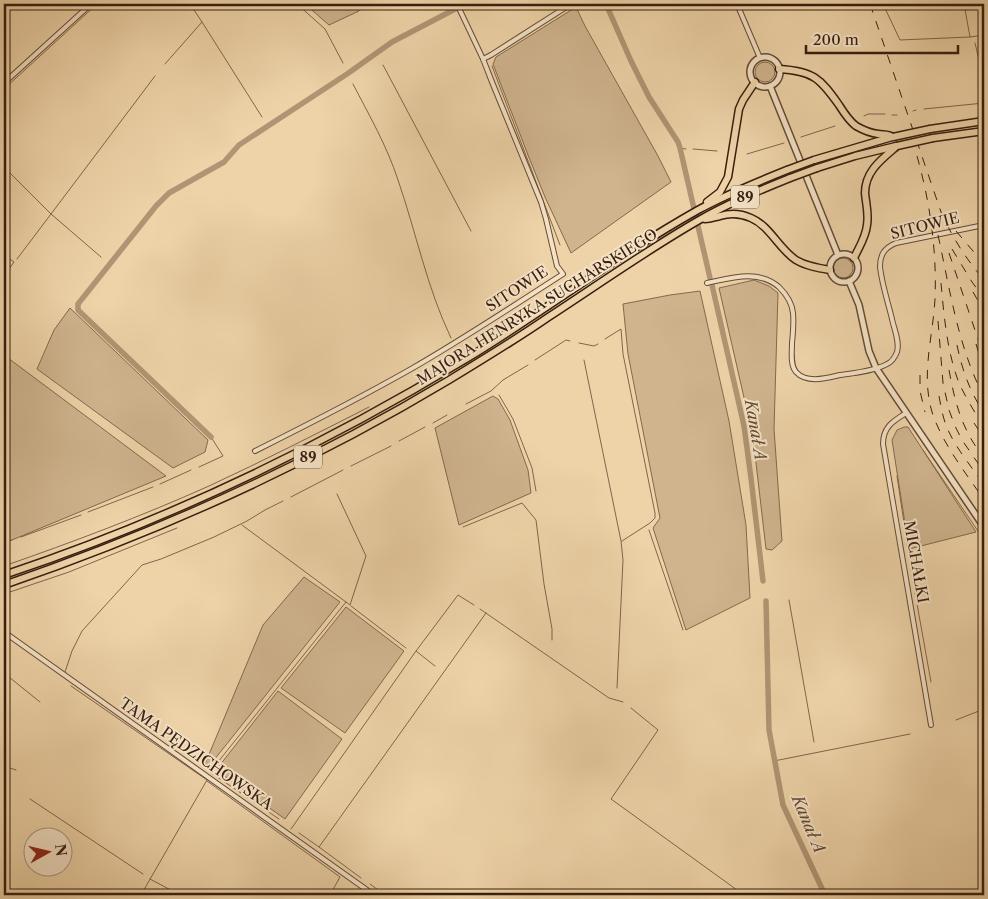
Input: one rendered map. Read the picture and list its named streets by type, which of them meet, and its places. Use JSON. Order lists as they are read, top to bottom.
{
  "streets": {
    "highway": ["89", "MAJORA HENRYKA SUCHARSKIEGO"],
    "street": ["SITOWIE", "MICHAŁKI", "TAMA PĘDZICHOWSKA"]
  },
  "water": ["Kanał A"],
  "scale_bar": "200 m",
  "north": "right"
}
